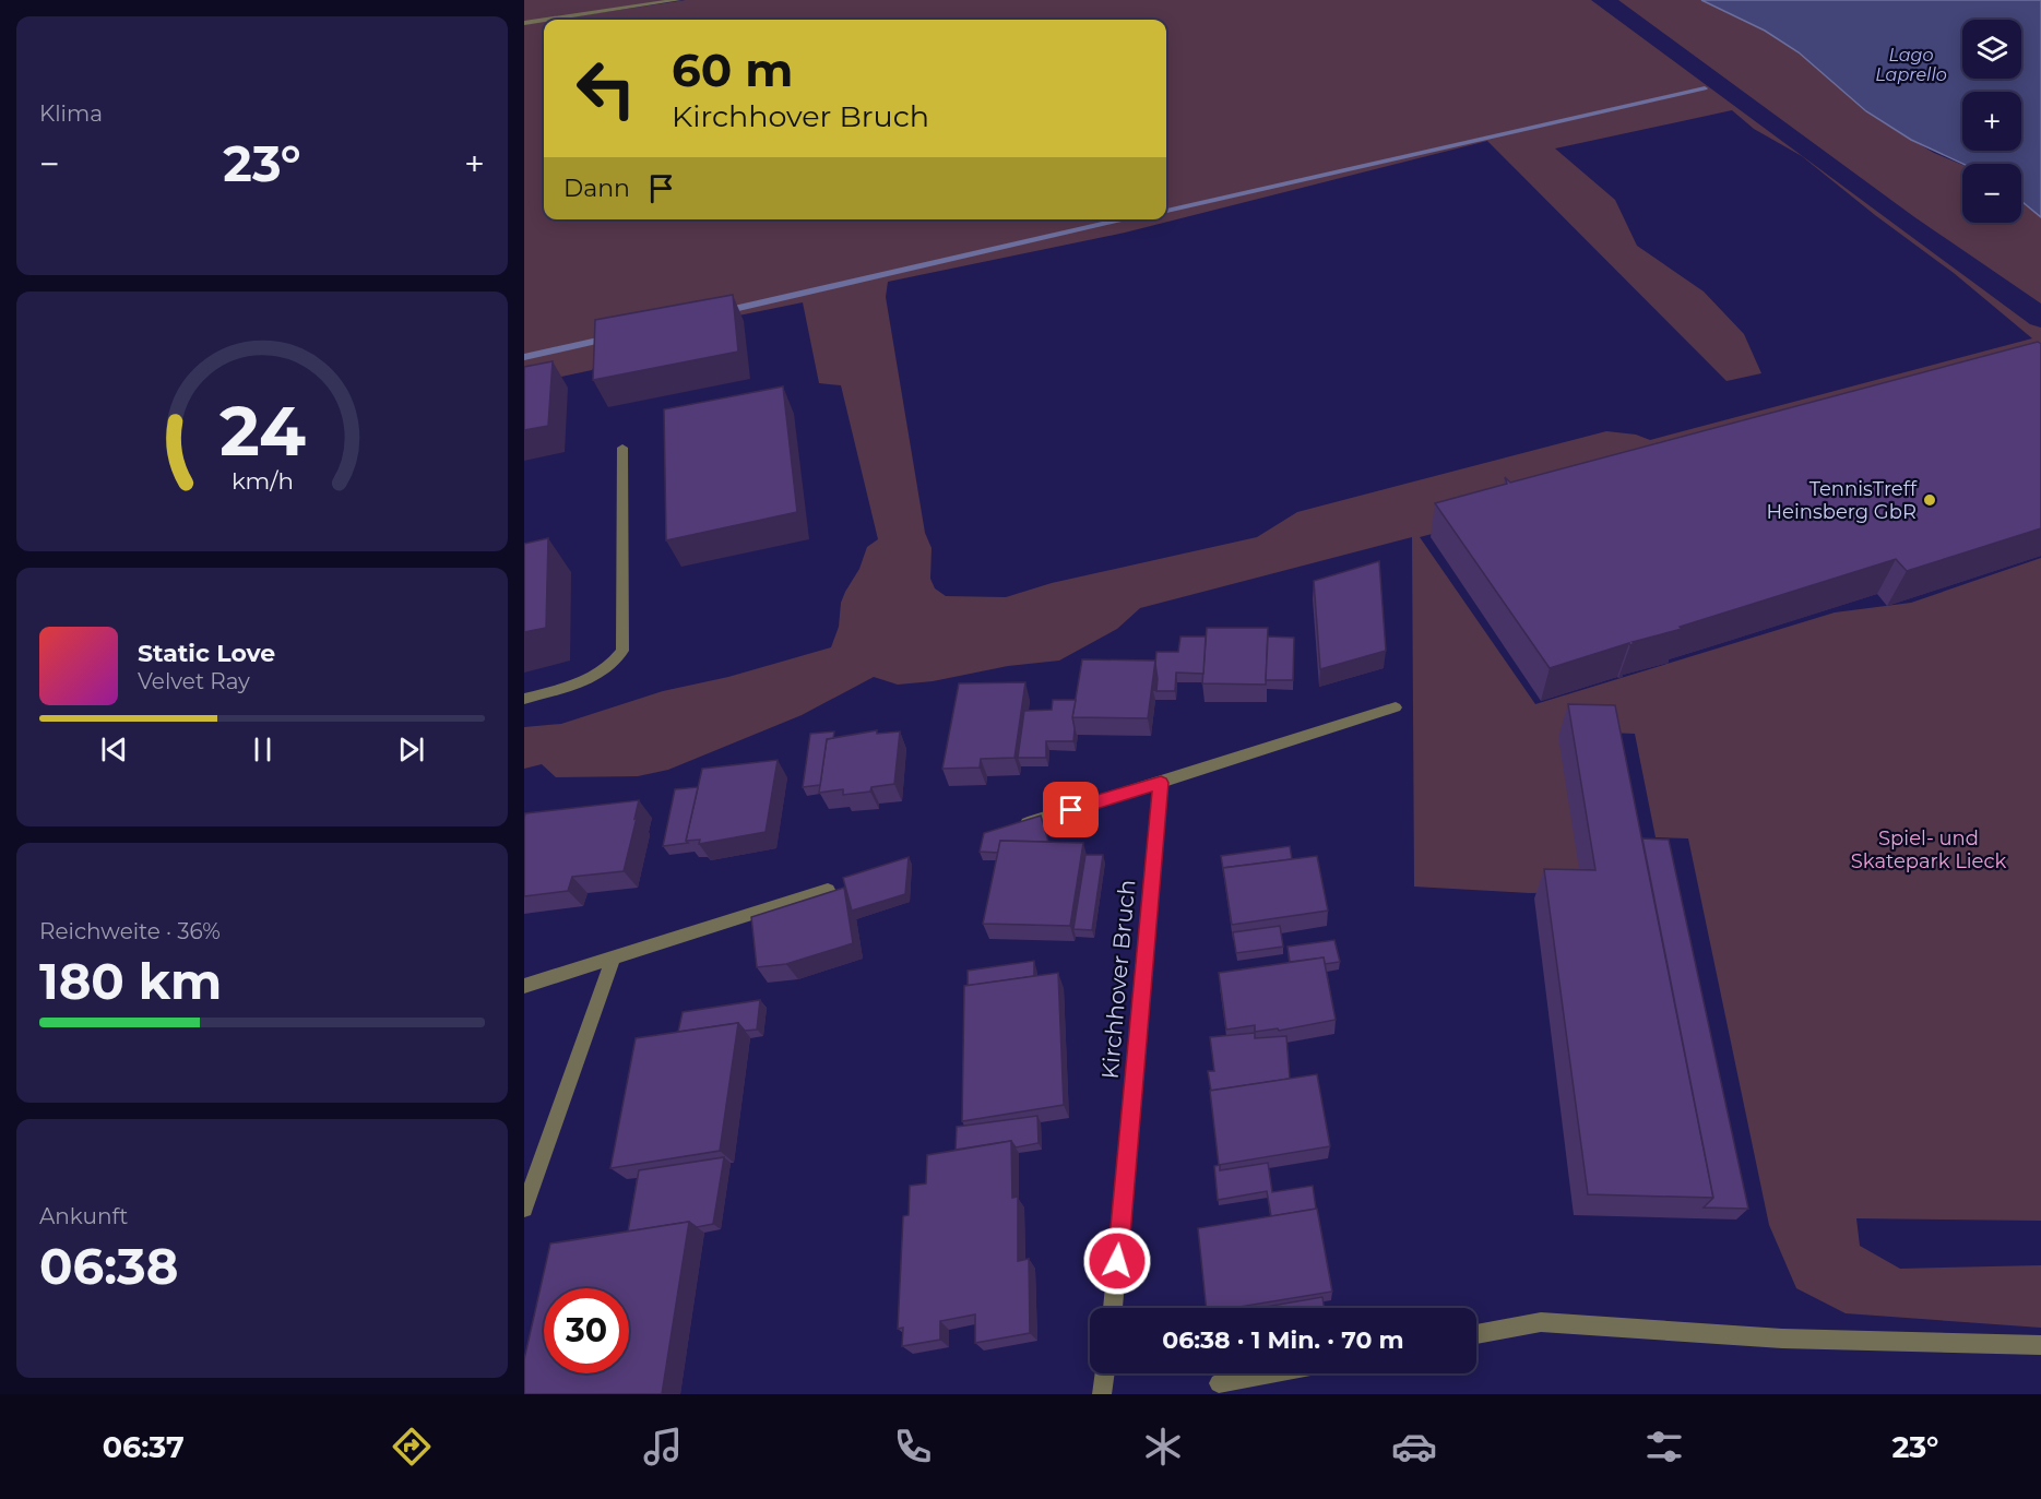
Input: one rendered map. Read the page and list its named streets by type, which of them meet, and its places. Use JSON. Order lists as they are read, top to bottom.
{
  "streets": {
    "street": ["Kirchhover Bruch"]
  },
  "water": ["Lago Laprello"],
  "parks": ["Spiel- und Skatepark Lieck"],
  "places": ["TennisTreff Heinsberg GbR"],
  "page": {
    "tile": [
      "Klima",
      ["Reichweite · 36%", "180 km"],
      ["Ankunft", "06:38"]
    ],
    "map_buttons": ["+", "−"],
    "turn": ["60 m", "Kirchhover Bruch"],
    "heat": ["−", "23°", "+"],
    "then": "Dann",
    "song": ["Static Love", "Velvet Ray"],
    "limit": "30",
    "trip": "06:38 · 1 Min. · 70 m",
    "tabs": ["06:37", "23°"],
    "gauge": ["24", "km/h"]
  }
}
